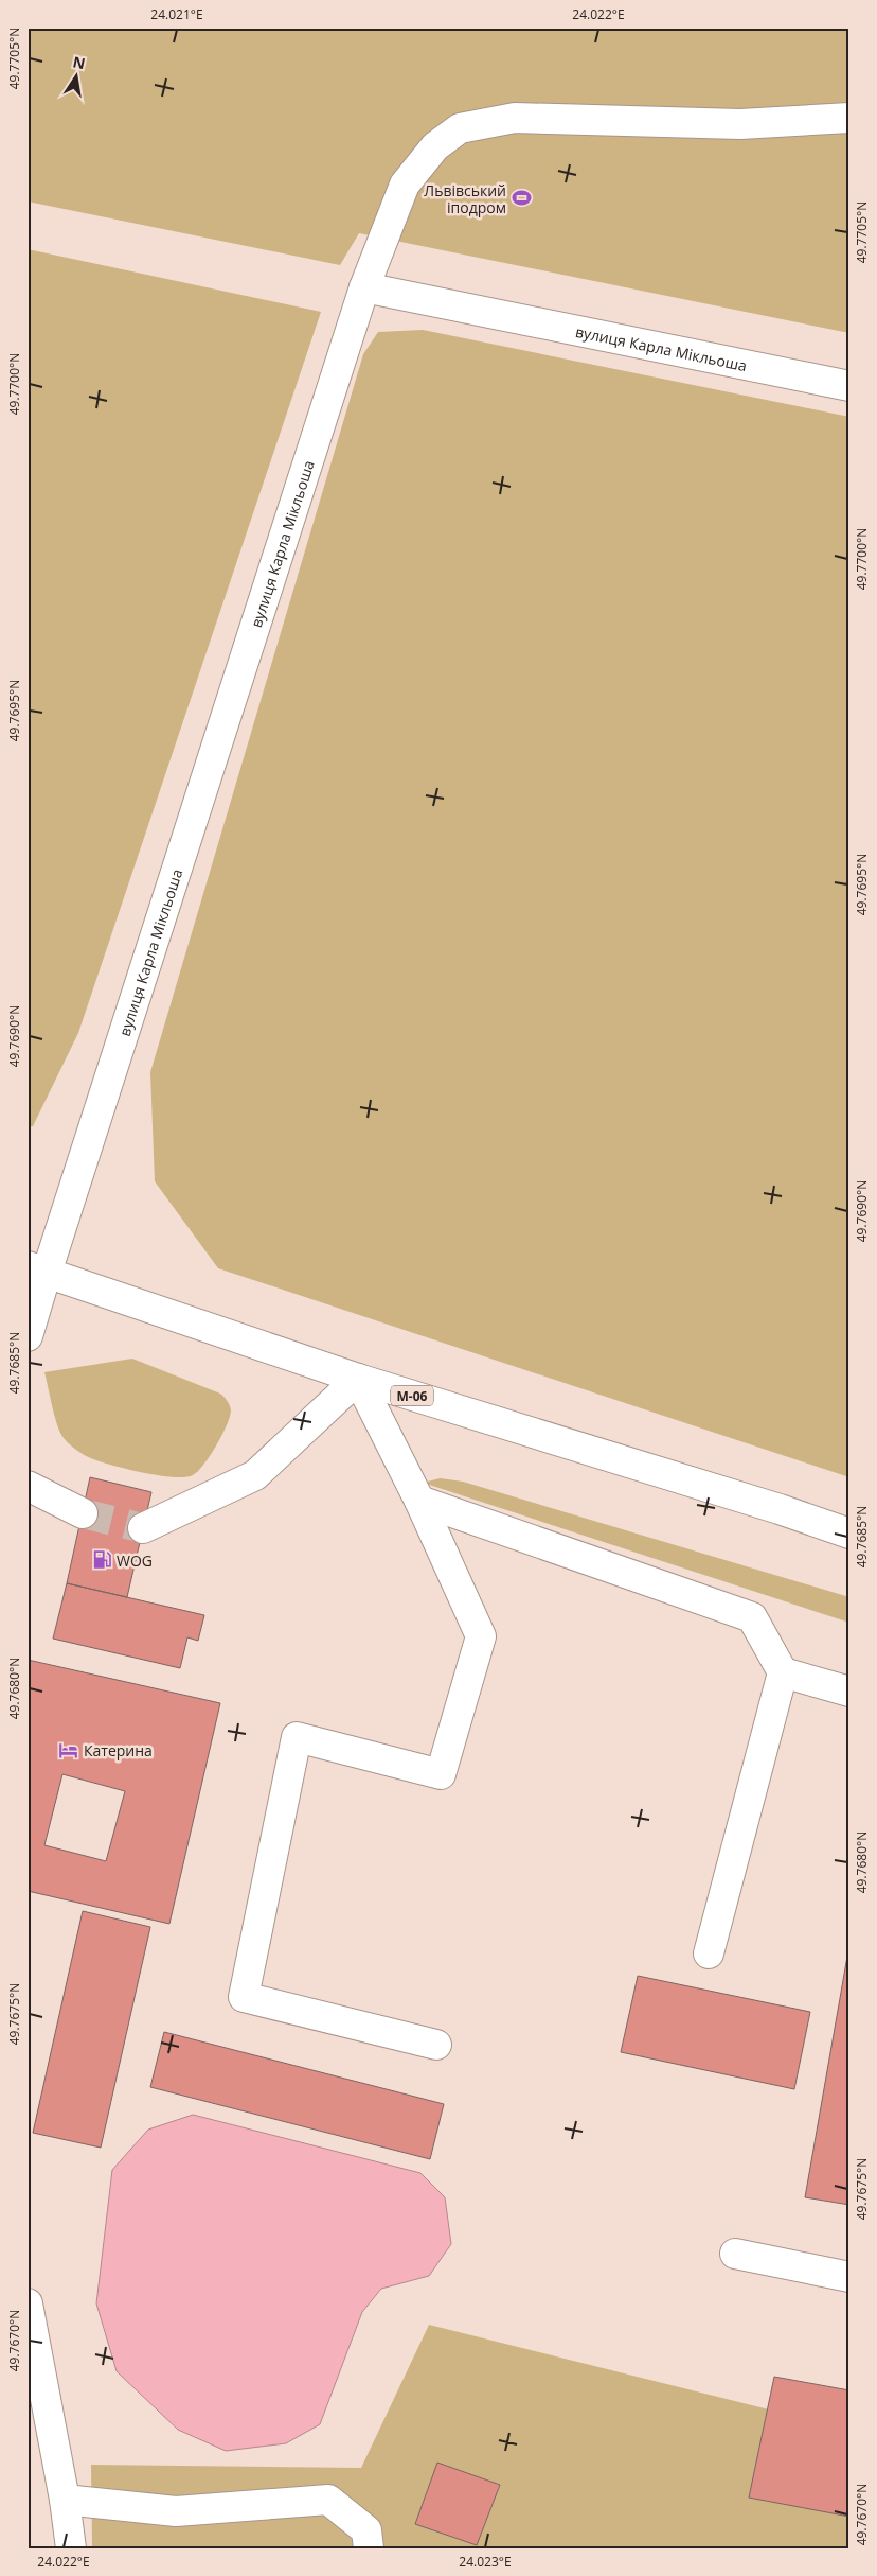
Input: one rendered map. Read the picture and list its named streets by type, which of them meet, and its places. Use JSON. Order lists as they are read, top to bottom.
{
  "streets": {
    "main road": ["вулиця Карла Мікльоша", "М-06"]
  },
  "crossings": [
    ["вулиця Карла Мікльоша", "М-06"]
  ],
  "places": {
    "sports": ["Львівський іподром"],
    "fuel station": ["WOG"],
    "hotel": ["Катерина"]
  },
  "north": "top",
  "coordinates": [
    "24.021°E",
    "24.022°E",
    "49.7705°N",
    "49.7700°N",
    "49.7695°N",
    "49.7690°N",
    "49.7685°N",
    "49.7680°N",
    "49.7675°N",
    "49.7670°N",
    "24.023°E"
  ]
}
